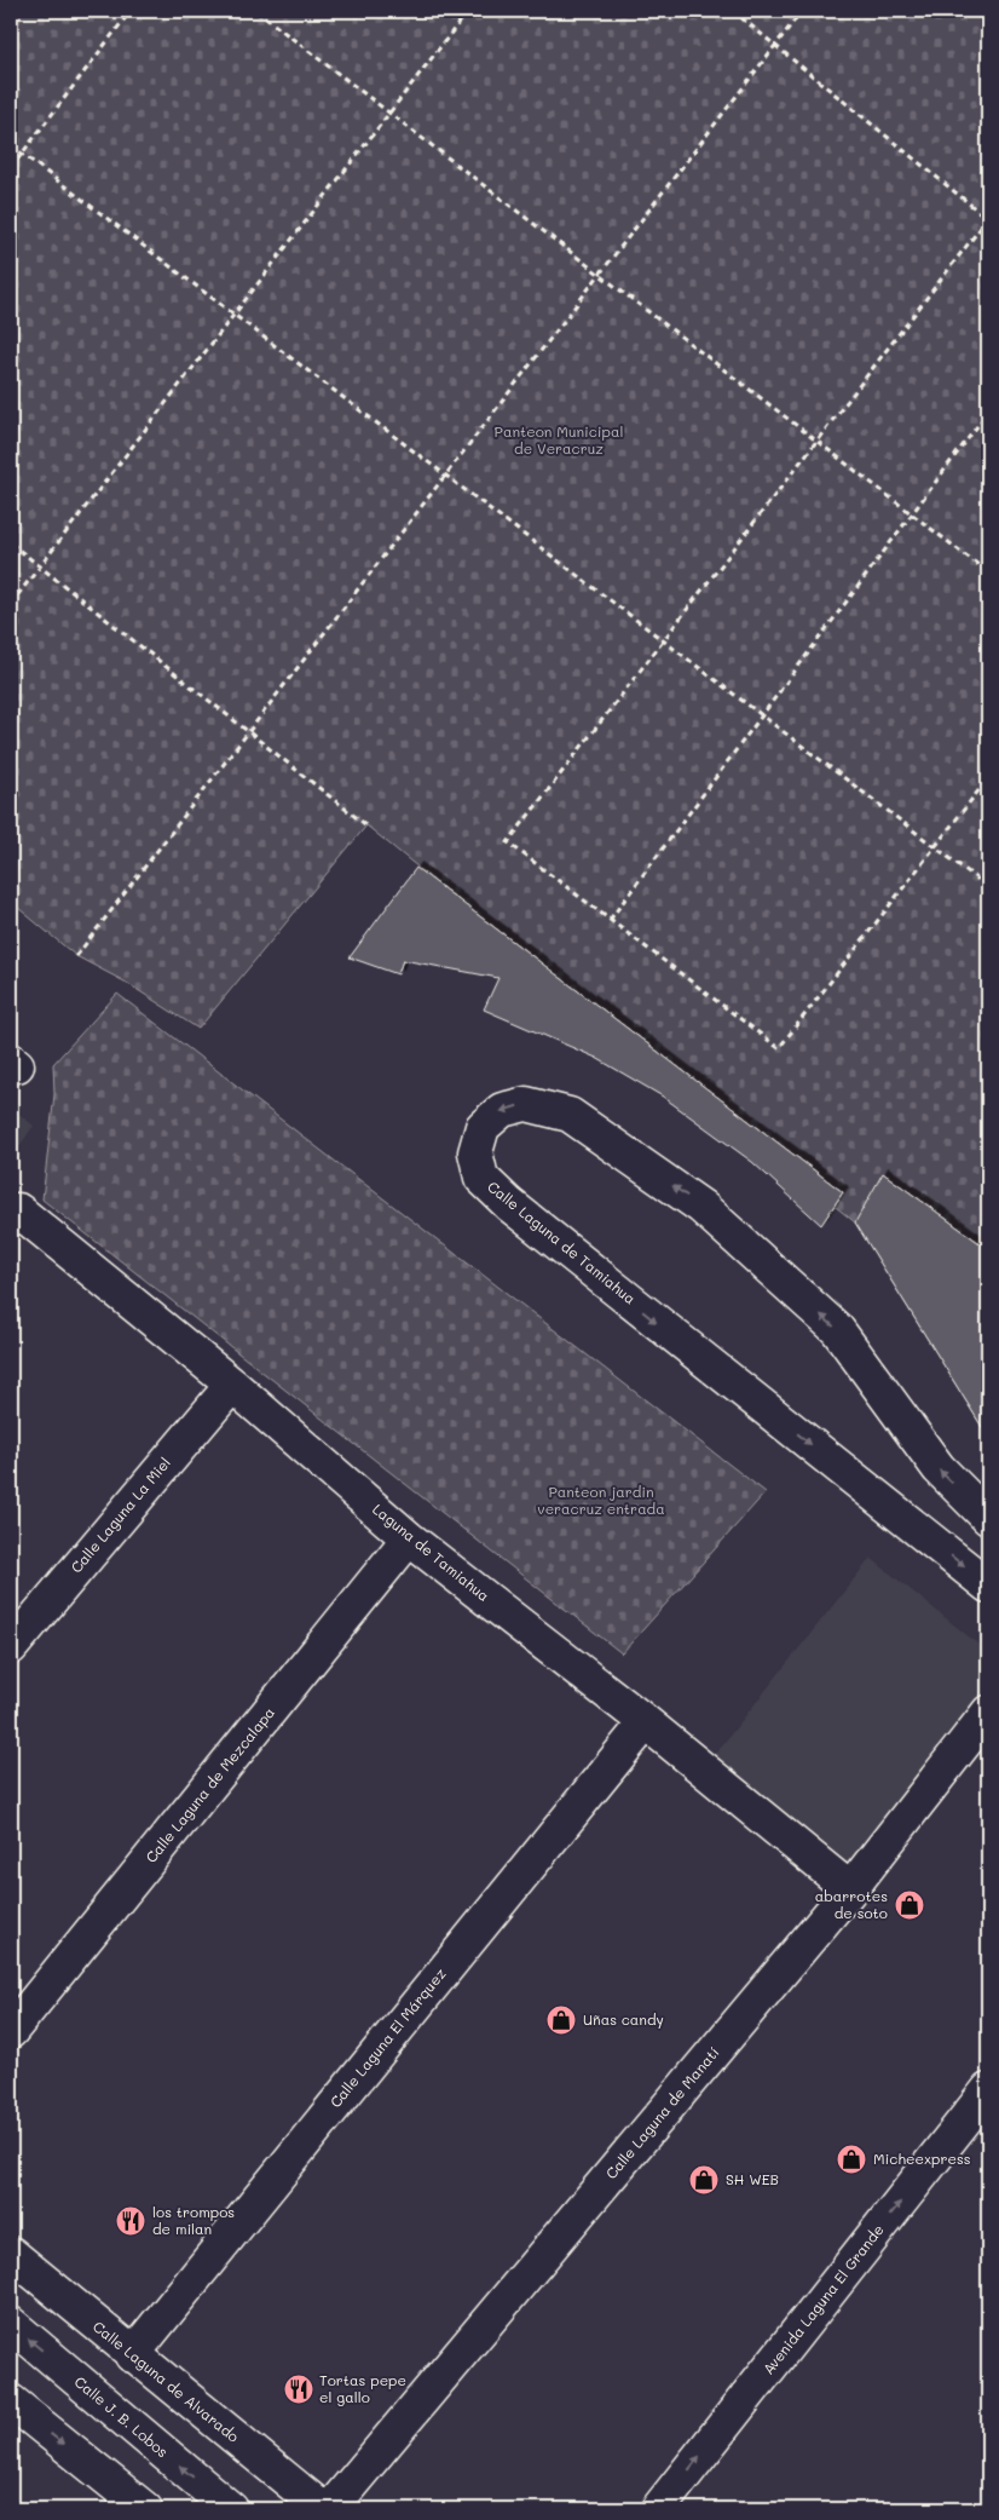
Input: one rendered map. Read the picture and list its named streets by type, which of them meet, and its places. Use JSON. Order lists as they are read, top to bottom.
{
  "streets": {
    "street": [
      "Calle Laguna de Tamiahua",
      "Calle Laguna La Miel",
      "Laguna de Tamiahua",
      "Calle Laguna de Mezcalapa",
      "Calle Laguna El Márquez",
      "Calle Laguna de Manatí",
      "Avenida Laguna El Grande",
      "Calle Laguna de Alvarado",
      "Calle J. B. Lobos"
    ]
  },
  "crossings": [
    ["Calle Laguna La Miel", "Laguna de Tamiahua"],
    ["Laguna de Tamiahua", "Calle Laguna de Mezcalapa"],
    ["Laguna de Tamiahua", "Calle Laguna El Márquez"],
    ["Laguna de Tamiahua", "Calle Laguna de Manatí"],
    ["Calle Laguna El Márquez", "Calle Laguna de Alvarado"]
  ],
  "one_way": ["Avenida Laguna El Grande"],
  "parks": ["Panteon Municipal de Veracruz", "Panteon jardin veracruz entrada"],
  "places": {
    "shop": [
      "abarrotes de soto",
      "Uñas candy",
      "Micheexpress",
      "SH WEB"
    ],
    "restaurant": ["los trompos de milan", "Tortas pepe el gallo"]
  }
}
